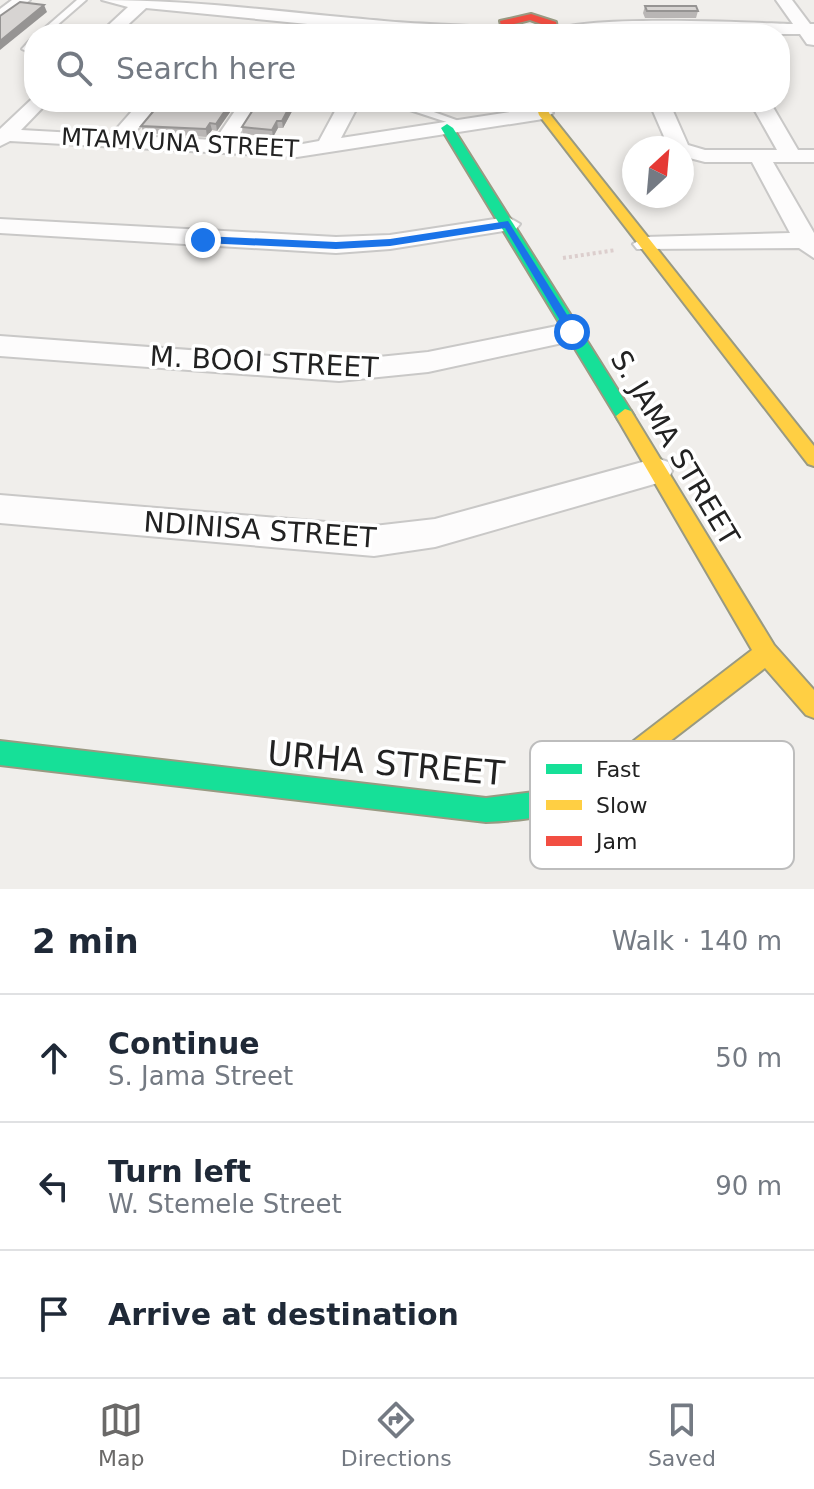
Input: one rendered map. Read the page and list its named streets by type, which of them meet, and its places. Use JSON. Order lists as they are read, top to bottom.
{
  "streets": {
    "street": [
      "MTAMVUNA STREET",
      "M. BOOI STREET",
      "S. JAMA STREET",
      "NDINISA STREET",
      "URHA STREET"
    ]
  },
  "crossings": [
    ["MTAMVUNA STREET", "S. JAMA STREET"],
    ["M. BOOI STREET", "S. JAMA STREET"],
    ["S. JAMA STREET", "NDINISA STREET"],
    ["S. JAMA STREET", "URHA STREET"]
  ],
  "legend": ["Fast", "Slow", "Jam"],
  "north": "top right",
  "page": {
    "search": "Search here",
    "heading": ["2 min", "Walk · 140 m"],
    "list": [
      ["Continue", "S. Jama Street", "50 m"],
      ["Turn left", "W. Stemele Street", "90 m"],
      "Arrive at destination"
    ],
    "nav": ["Map", "Directions", "Saved"]
  }
}
